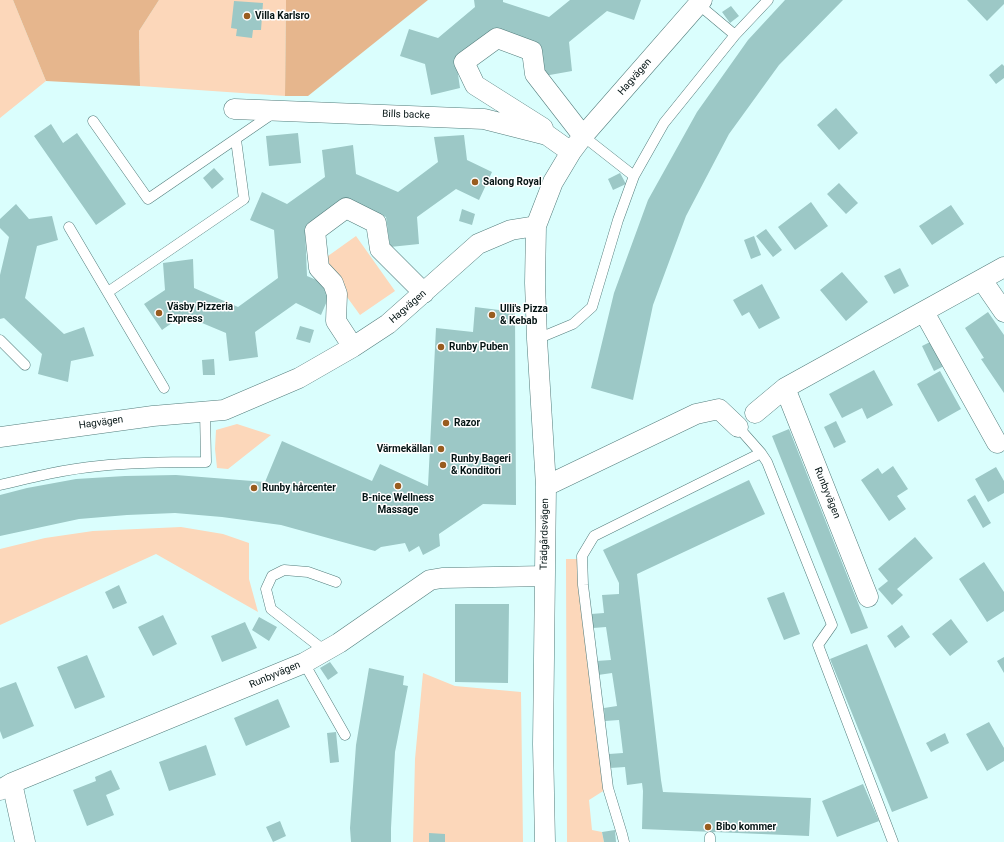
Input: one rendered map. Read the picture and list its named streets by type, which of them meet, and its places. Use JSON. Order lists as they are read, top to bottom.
{
  "streets": {
    "street": [
      "Hagvägen",
      "Bills backe",
      "Runbyvägen",
      "Trädgårdsvägen"
    ]
  },
  "crossings": [
    ["Hagvägen", "Bills backe"],
    ["Hagvägen", "Trädgårdsvägen"],
    ["Runbyvägen", "Trädgårdsvägen"]
  ],
  "places": [
    "Villa Karlsro",
    "Salong Royal",
    "Väsby Pizzeria Express",
    "Ulli's Pizza & Kebab",
    "Runby Puben",
    "Razor",
    "Värmekällan",
    "Runby Bageri & Konditori",
    "B-nice Wellness Massage",
    "Runby hårcenter",
    "Bibo kommer"
  ]
}
